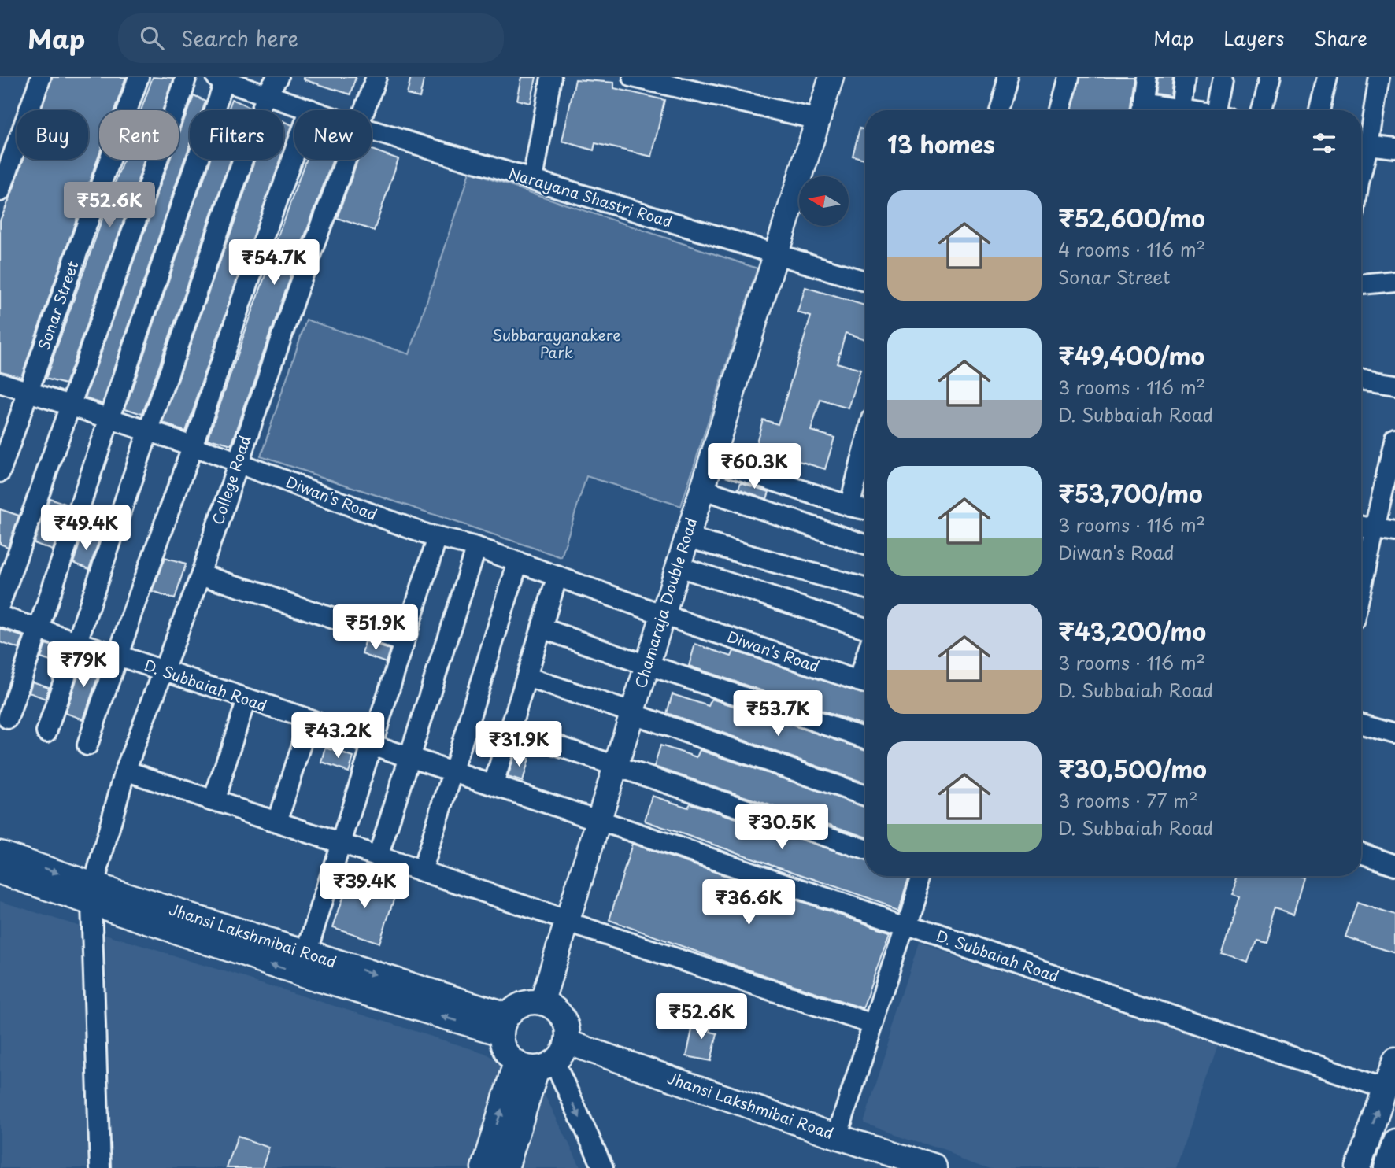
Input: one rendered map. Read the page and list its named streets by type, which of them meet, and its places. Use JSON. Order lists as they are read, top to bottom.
{
  "streets": {
    "main road": ["Chamaraja Double Road", "Jhansi Lakshmibai Road"],
    "street": [
      "Narayana Shastri Road",
      "Sonar Street",
      "College Road",
      "Diwan's Road",
      "D. Subbaiah Road"
    ]
  },
  "crossings": [
    ["Narayana Shastri Road", "Chamaraja Double Road"],
    ["Sonar Street", "Diwan's Road"],
    ["College Road", "Diwan's Road"],
    ["College Road", "D. Subbaiah Road"],
    ["College Road", "Jhansi Lakshmibai Road"],
    ["Diwan's Road", "Chamaraja Double Road"],
    ["Chamaraja Double Road", "D. Subbaiah Road"],
    ["Chamaraja Double Road", "Jhansi Lakshmibai Road"]
  ],
  "parks": ["Subbarayanakere Park"],
  "north": "left",
  "page": {
    "header": "Map",
    "search": "Search here",
    "nav": ["Map", "Layers", "Share"],
    "chip": [
      "Buy",
      "Rent",
      "Filters",
      "New"
    ],
    "heading": "13 homes",
    "list": [
      {
        "name": "₹52,600/mo",
        "note": "4 rooms · 116 m² · Sonar Street"
      },
      {
        "name": "₹49,400/mo",
        "note": "3 rooms · 116 m² · D. Subbaiah Road"
      },
      {
        "name": "₹53,700/mo",
        "note": "3 rooms · 116 m² · Diwan's Road"
      },
      {
        "name": "₹43,200/mo",
        "note": "3 rooms · 116 m² · D. Subbaiah Road"
      },
      {
        "name": "₹30,500/mo",
        "note": "3 rooms · 77 m² · D. Subbaiah Road"
      }
    ],
    "price": [
      "₹52.6K",
      "₹54.7K",
      "₹60.3K",
      "₹49.4K",
      "₹51.9K",
      "₹79K",
      "₹53.7K",
      "₹43.2K",
      "₹31.9K",
      "₹30.5K",
      "₹39.4K",
      "₹36.6K",
      "₹52.6K"
    ]
  }
}
